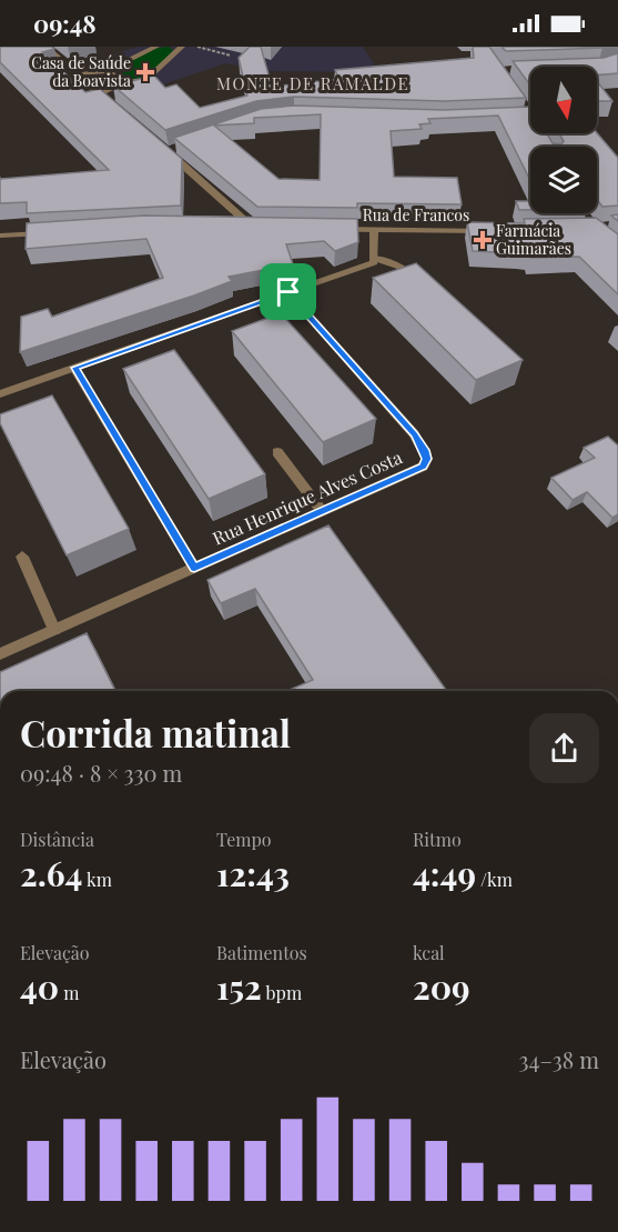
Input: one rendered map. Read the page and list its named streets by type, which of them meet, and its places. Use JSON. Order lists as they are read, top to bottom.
{
  "streets": {
    "street": ["Rua de Francos", "Rua Henrique Alves Costa"]
  },
  "districts": ["MONTE DE RAMALDE"],
  "places": {
    "health": ["Casa de Saúde da Boavista", "Farmácia Guimarães"]
  },
  "north": "bottom",
  "page": {
    "status": "09:48",
    "heading": ["Corrida matinal", "09:48 · 8 × 330 m"],
    "stats": [
      ["Distância", "2.64 km"],
      ["Tempo", "12:43"],
      ["Ritmo", "4:49 /km"],
      ["Elevação", "40 m"],
      ["Batimentos", "152 bpm"],
      ["kcal", "209"]
    ],
    "chart": ["Elevação", "34–38 m"]
  }
}
